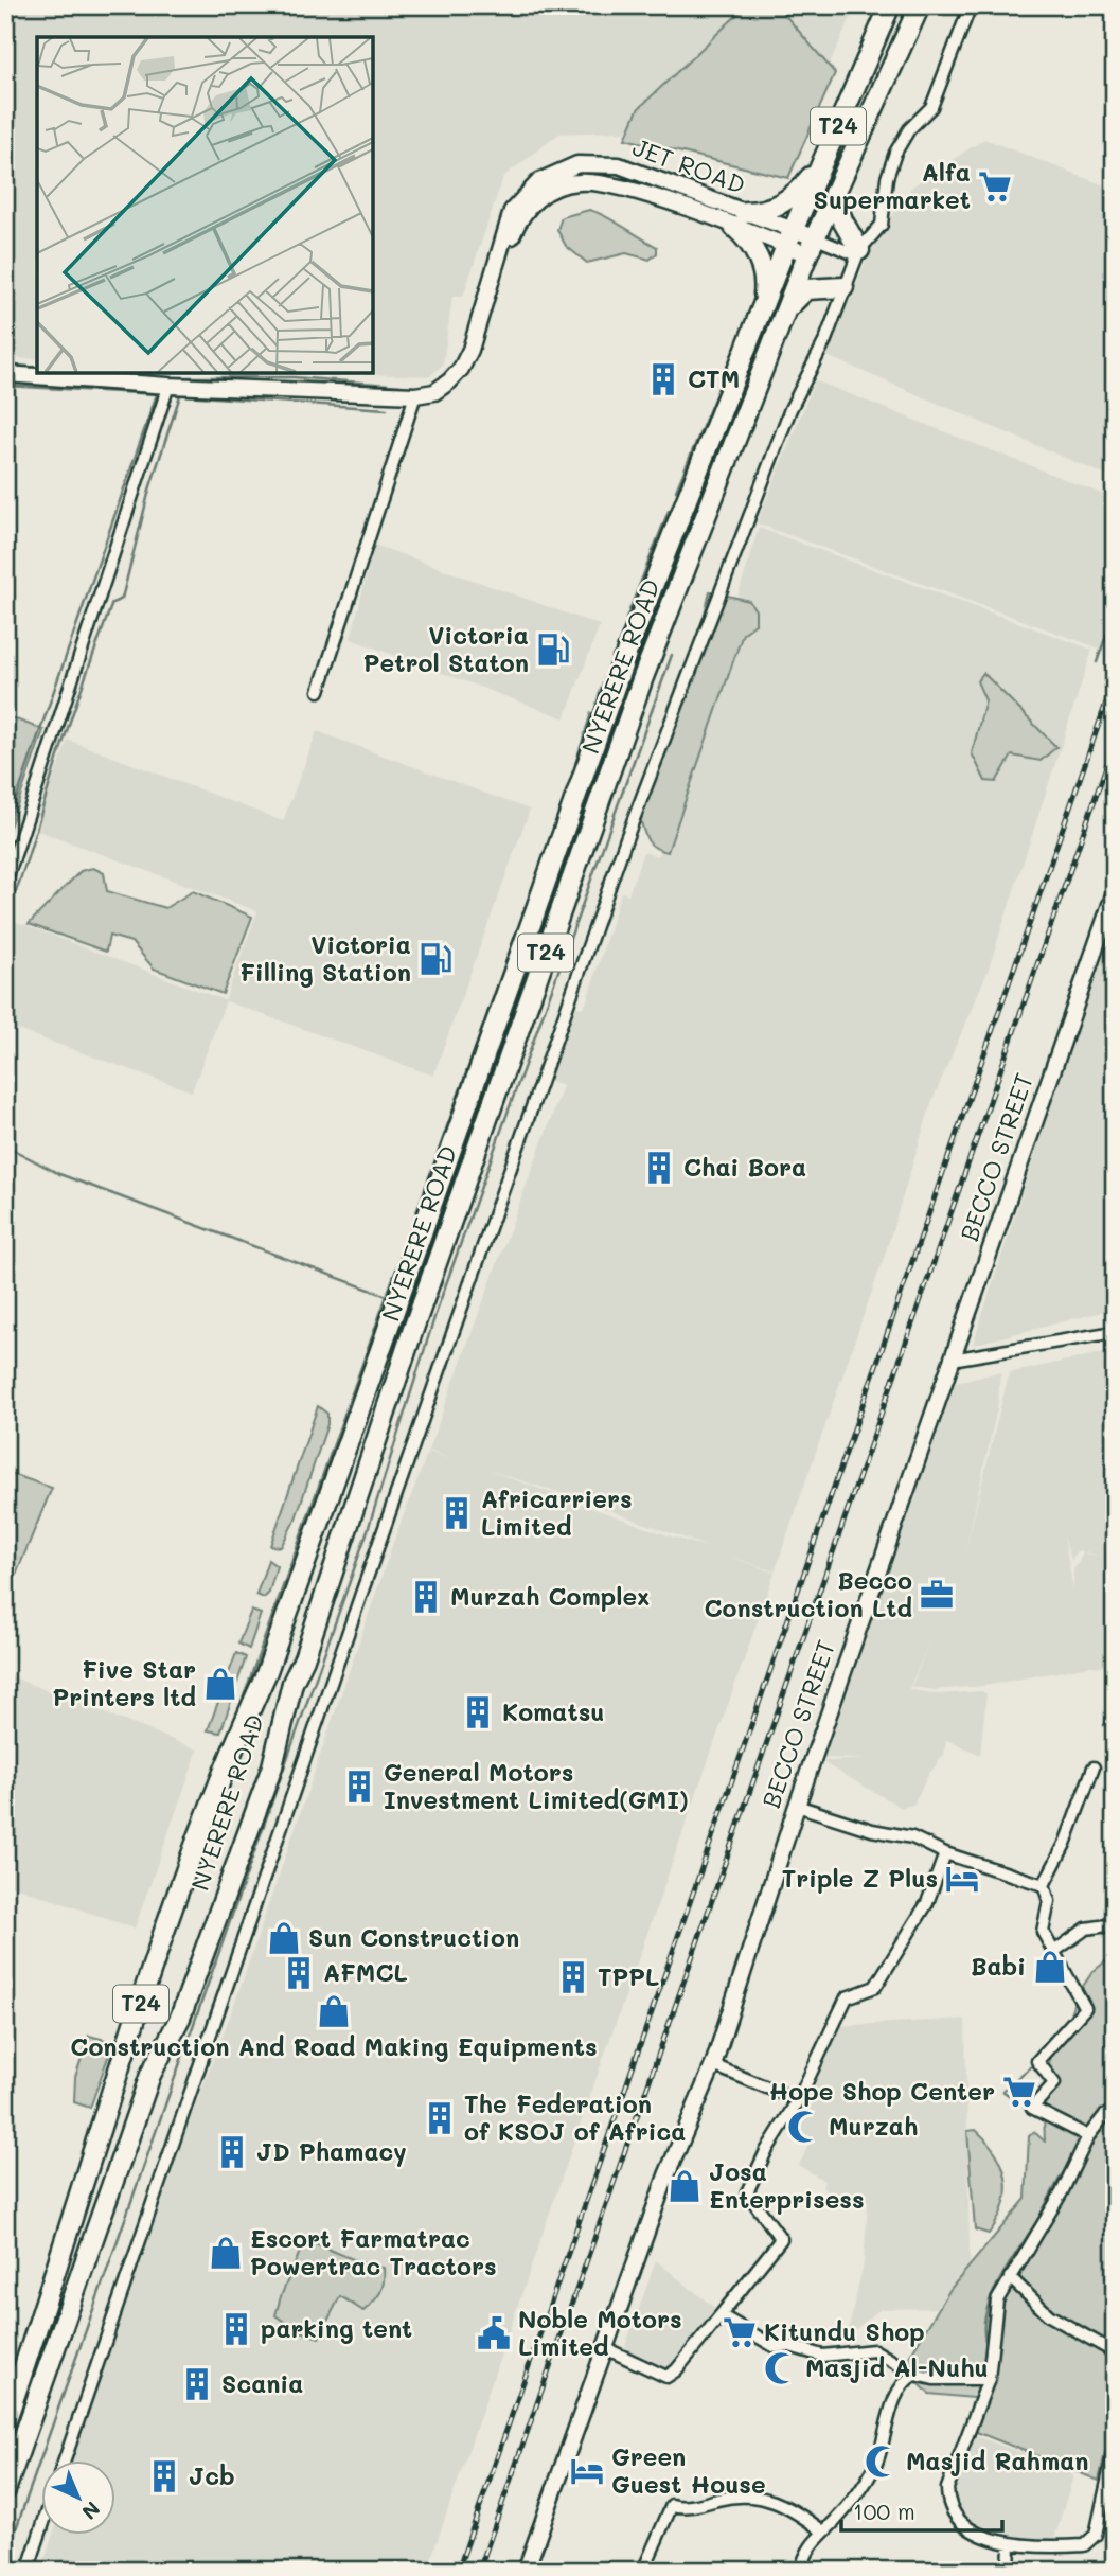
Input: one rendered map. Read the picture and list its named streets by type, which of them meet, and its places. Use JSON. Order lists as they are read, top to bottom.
{
  "streets": {
    "highway": ["T24", "NYERERE ROAD"],
    "street": ["JET ROAD", "BECCO STREET"]
  },
  "crossings": [
    ["JET ROAD", "NYERERE ROAD"]
  ],
  "places": {
    "supermarket": ["Alfa Supermarket", "Hope Shop Center", "Kitundu Shop"],
    "building": [
      "CTM",
      "Chai Bora",
      "Africarriers Limited",
      "Murzah Complex",
      "Komatsu",
      "General Motors Investment Limited(GMI)",
      "AFMCL",
      "TPPL",
      "The Federation of KSOJ of Africa",
      "JD Phamacy",
      "parking tent",
      "Scania",
      "Jcb"
    ],
    "fuel station": ["Victoria Petrol Staton", "Victoria Filling Station"],
    "office": ["Becco Construction Ltd"],
    "shop": [
      "Five Star Printers ltd",
      "Sun Construction",
      "Babi",
      "Construction And Road Making Equipments",
      "Josa Enterprisess",
      "Escort Farmatrac Powertrac Tractors"
    ],
    "hotel": ["Triple Z Plus", "Green Guest House"],
    "mosque": ["Murzah", "Masjid Al-Nuhu", "Masjid Rahman"],
    "public building": ["Noble Motors Limited"]
  },
  "scale_bar": "100 m",
  "north": "bottom right"
}
